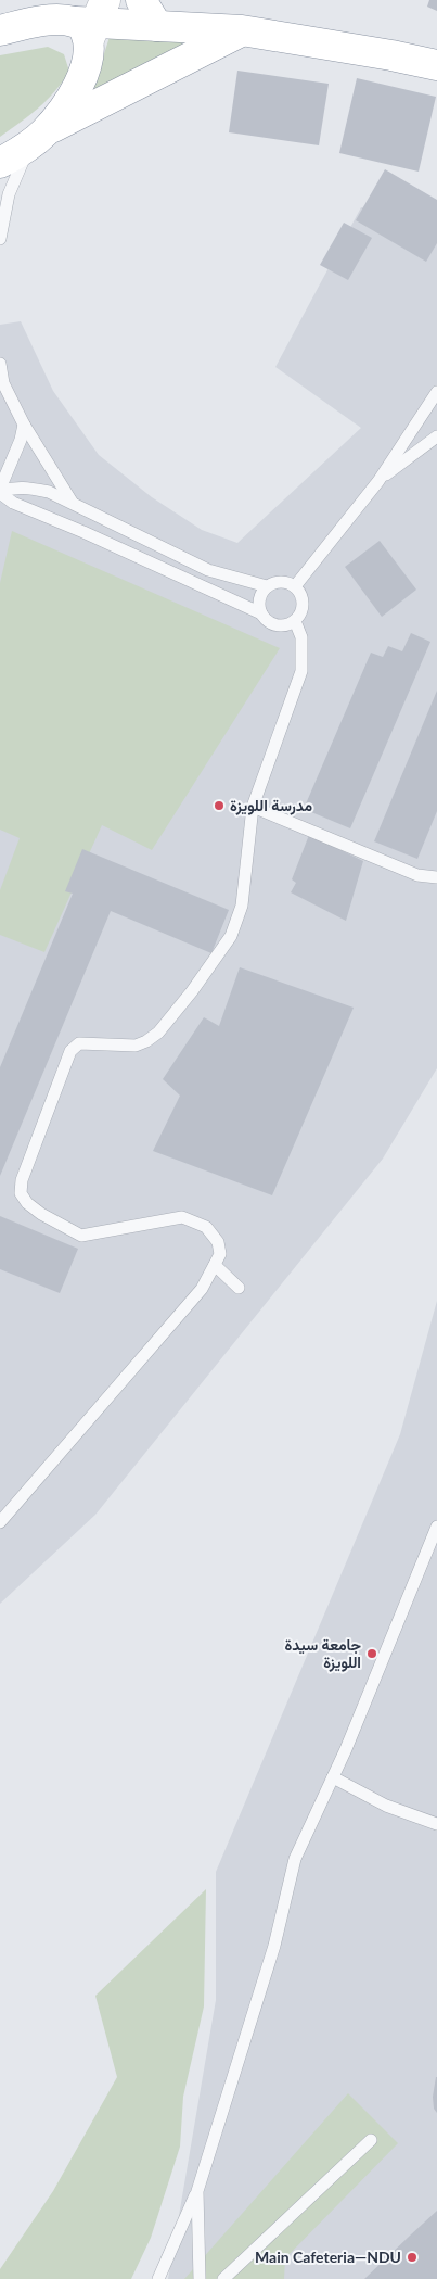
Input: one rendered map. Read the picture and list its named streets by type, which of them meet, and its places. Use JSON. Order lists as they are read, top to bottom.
{
  "places": ["مدرسة اللويزة", "جامعة سيدة اللويزة", "Main Cafeteria—NDU"]
}
